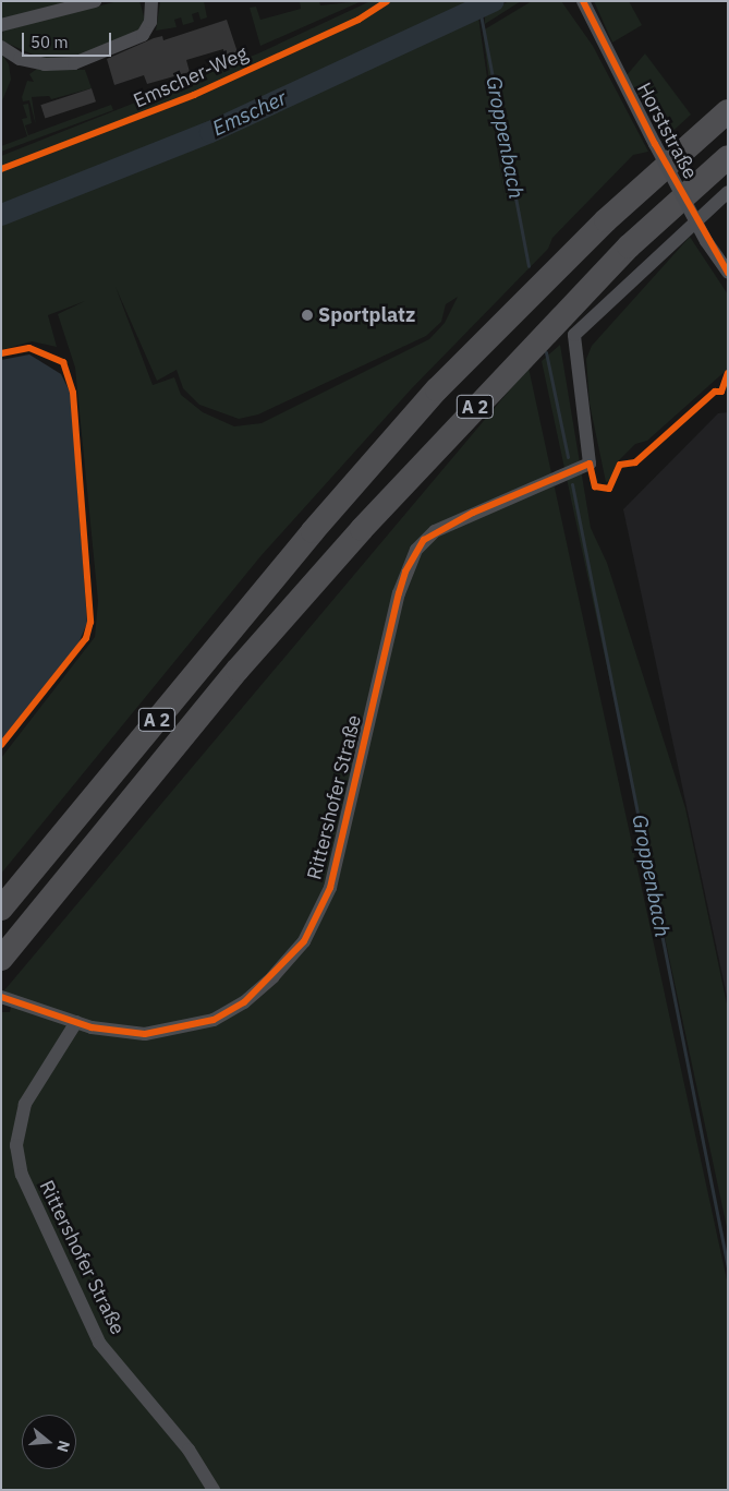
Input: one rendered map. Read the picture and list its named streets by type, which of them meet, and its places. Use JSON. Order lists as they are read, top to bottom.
{
  "streets": {
    "highway": ["A 2"],
    "street": ["Horststraße", "Rittershofer Straße"],
    "cycle path": ["Emscher-Weg"]
  },
  "water": ["Emscher", "Groppenbach"],
  "places": ["Sportplatz"],
  "scale_bar": "50 m",
  "north": "right"
}
